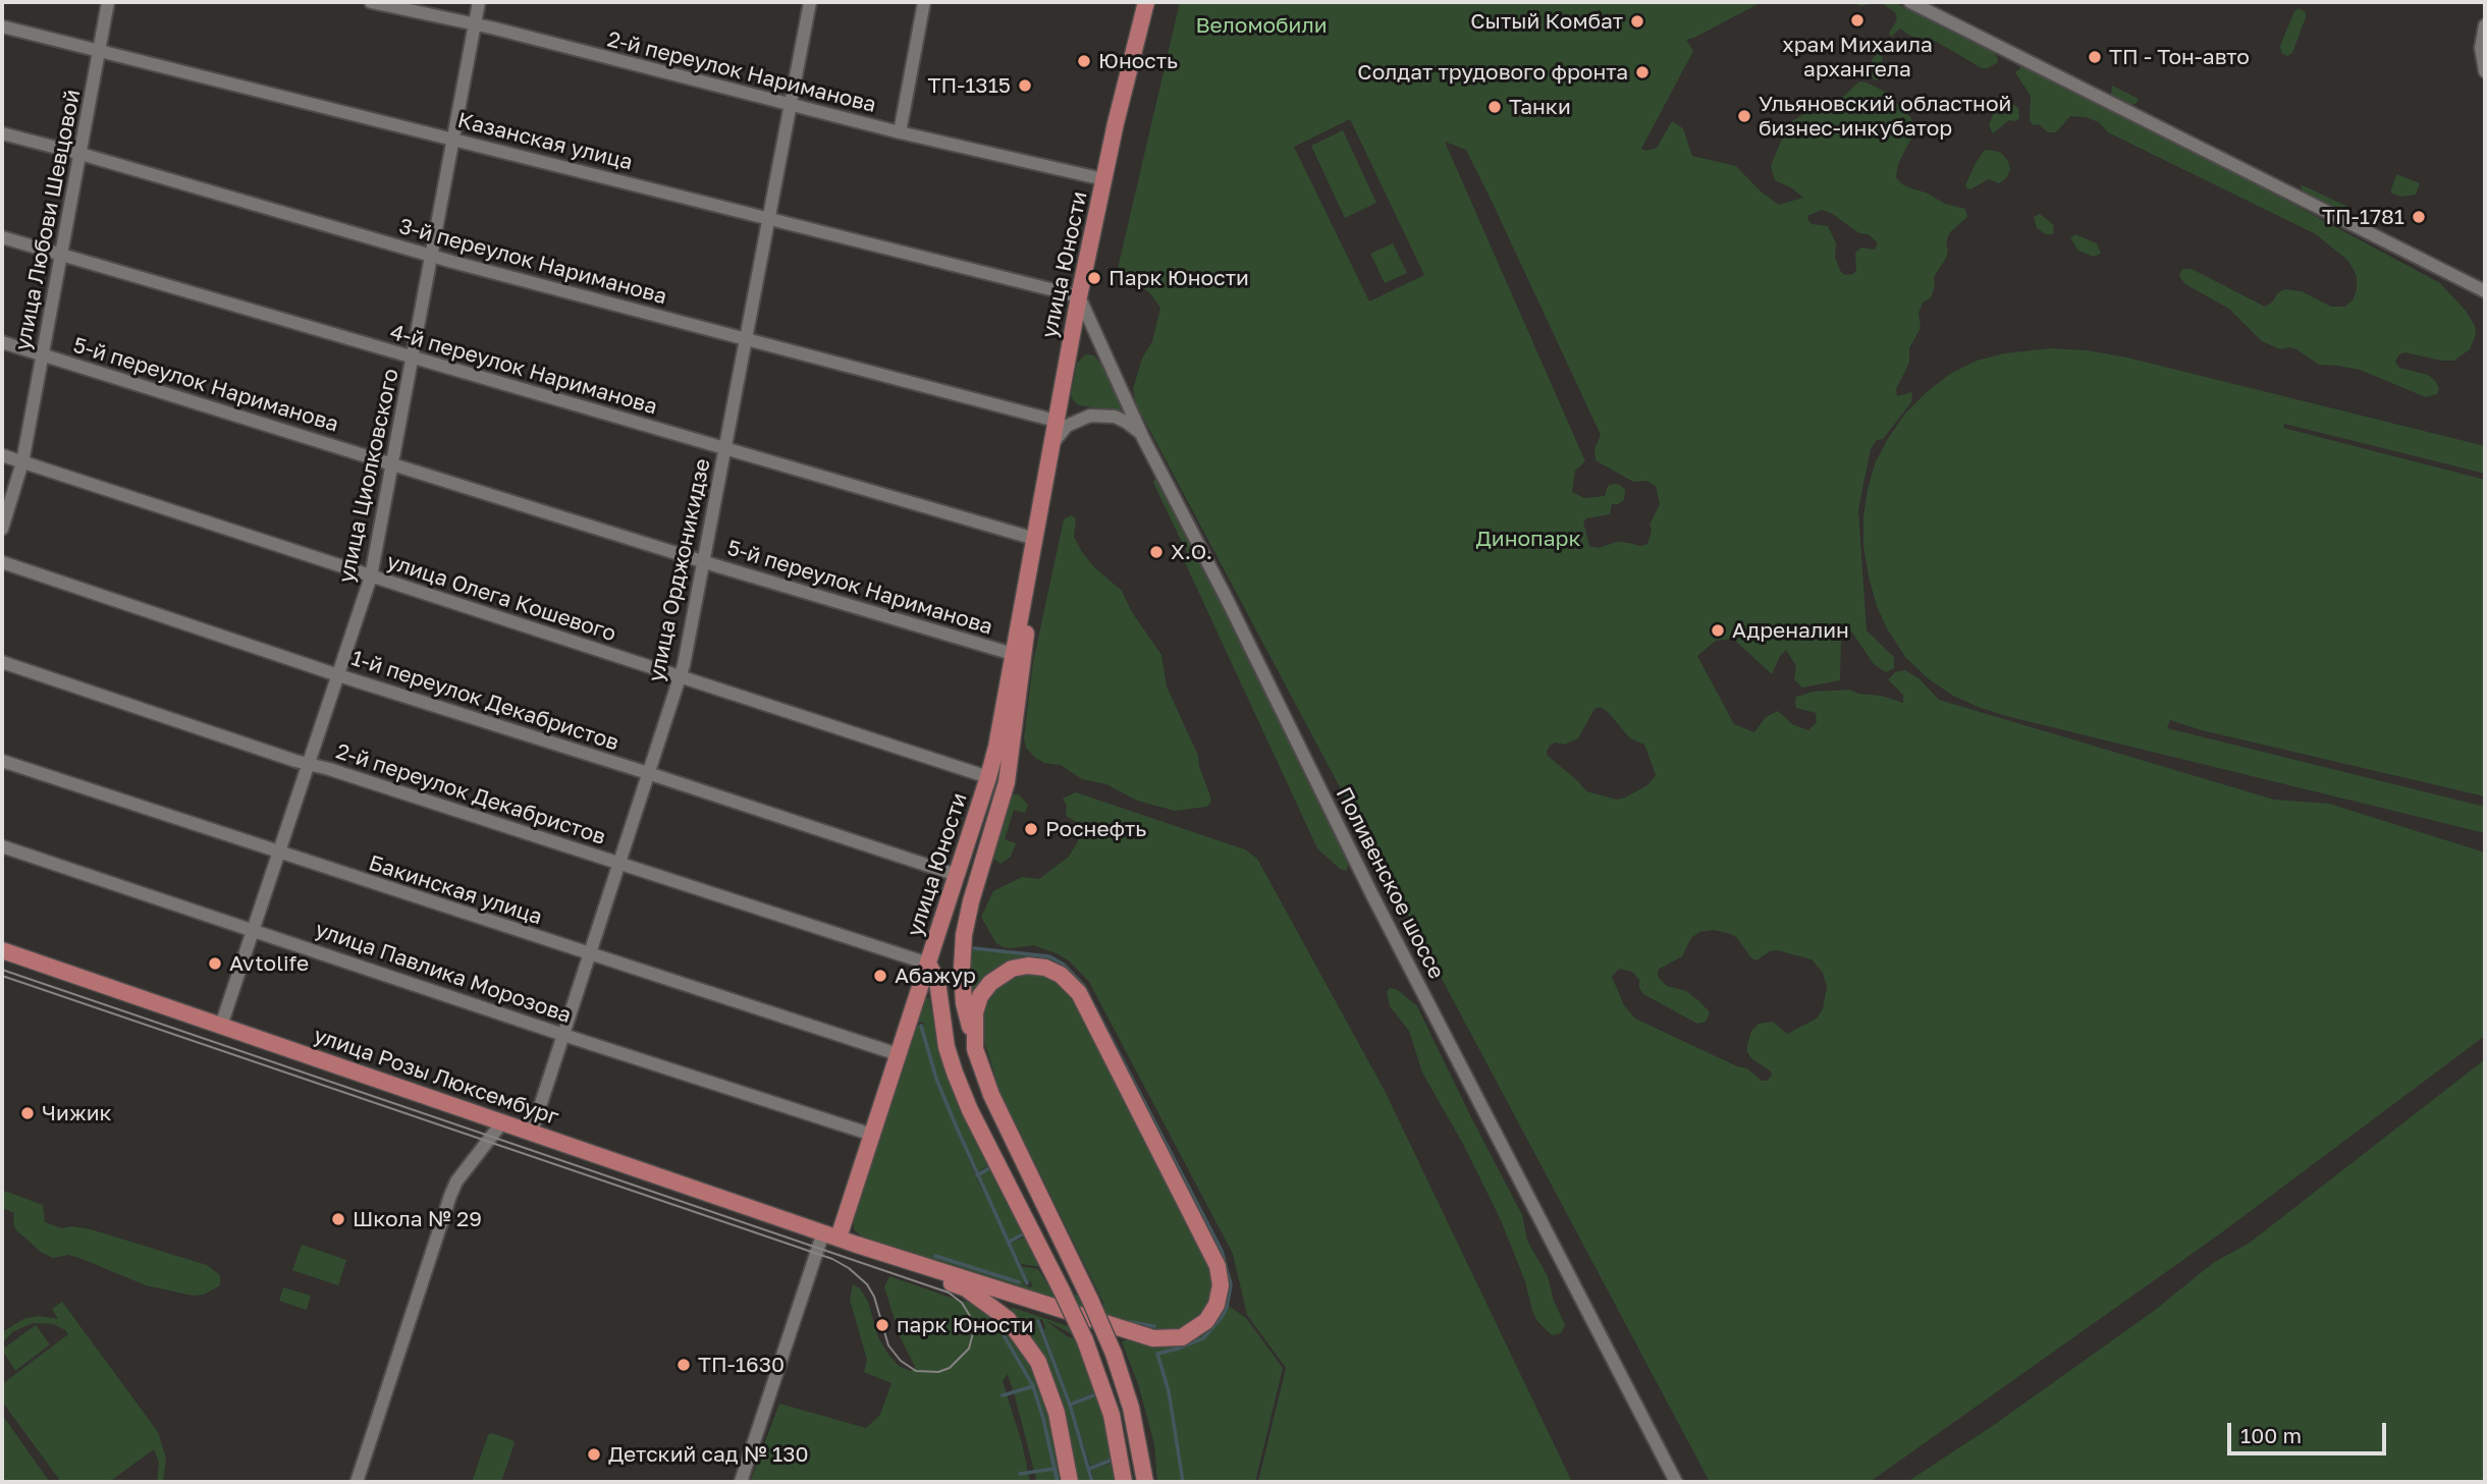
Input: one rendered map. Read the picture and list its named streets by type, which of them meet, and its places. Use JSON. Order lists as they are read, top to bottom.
{
  "streets": {
    "main road": ["улица Юности", "улица Розы Люксембург"],
    "street": [
      "2-й переулок Нариманова",
      "Казанская улица",
      "улица Любови Шевцовой",
      "3-й переулок Нариманова",
      "4-й переулок Нариманова",
      "5-й переулок Нариманова",
      "улица Циолковского",
      "улица Орджоникидзе",
      "улица Олега Кошевого",
      "1-й переулок Декабристов",
      "2-й переулок Декабристов",
      "Поливенское шоссе",
      "Бакинская улица",
      "улица Павлика Морозова"
    ]
  },
  "crossings": [
    ["2-й переулок Нариманова", "улица Юности"],
    ["2-й переулок Нариманова", "улица Циолковского"],
    ["2-й переулок Нариманова", "улица Орджоникидзе"],
    ["Казанская улица", "улица Любови Шевцовой"],
    ["Казанская улица", "улица Юности"],
    ["Казанская улица", "улица Циолковского"],
    ["Казанская улица", "улица Орджоникидзе"],
    ["Казанская улица", "Поливенское шоссе"],
    ["улица Любови Шевцовой", "3-й переулок Нариманова"],
    ["улица Любови Шевцовой", "4-й переулок Нариманова"],
    ["улица Любови Шевцовой", "5-й переулок Нариманова"],
    ["улица Любови Шевцовой", "улица Олега Кошевого"],
    ["3-й переулок Нариманова", "улица Юности"],
    ["3-й переулок Нариманова", "улица Циолковского"],
    ["3-й переулок Нариманова", "улица Орджоникидзе"],
    ["улица Юности", "4-й переулок Нариманова"],
    ["улица Юности", "5-й переулок Нариманова"],
    ["улица Юности", "улица Олега Кошевого"],
    ["улица Юности", "1-й переулок Декабристов"],
    ["улица Юности", "2-й переулок Декабристов"],
    ["улица Юности", "Поливенское шоссе"],
    ["улица Юности", "Бакинская улица"],
    ["улица Юности", "улица Павлика Морозова"],
    ["улица Юности", "улица Розы Люксембург"],
    ["4-й переулок Нариманова", "улица Циолковского"],
    ["4-й переулок Нариманова", "улица Орджоникидзе"],
    ["5-й переулок Нариманова", "улица Циолковского"],
    ["5-й переулок Нариманова", "улица Орджоникидзе"],
    ["улица Циолковского", "улица Олега Кошевого"],
    ["улица Циолковского", "1-й переулок Декабристов"],
    ["улица Циолковского", "2-й переулок Декабристов"],
    ["улица Циолковского", "Бакинская улица"],
    ["улица Циолковского", "улица Павлика Морозова"],
    ["улица Циолковского", "улица Розы Люксембург"],
    ["улица Орджоникидзе", "улица Олега Кошевого"],
    ["улица Орджоникидзе", "1-й переулок Декабристов"],
    ["улица Орджоникидзе", "2-й переулок Декабристов"],
    ["улица Орджоникидзе", "Бакинская улица"],
    ["улица Орджоникидзе", "улица Павлика Морозова"],
    ["улица Орджоникидзе", "улица Розы Люксембург"]
  ],
  "parks": ["Веломобили", "Динопарк"],
  "places": [
    "храм Михаила архангела",
    "Сытый Комбат",
    "ТП - Тон-авто",
    "Юность",
    "Солдат трудового фронта",
    "ТП-1315",
    "Танки",
    "Ульяновский областной бизнес-инкубатор",
    "ТП-1781",
    "Парк Юности",
    "Х.О.",
    "Адреналин",
    "Роснефть",
    "Avtolife",
    "Абажур",
    "Чижик",
    "Школа № 29",
    "парк Юности",
    "ТП-1630",
    "Детский сад № 130"
  ],
  "scale_bar": "100 m"
}
